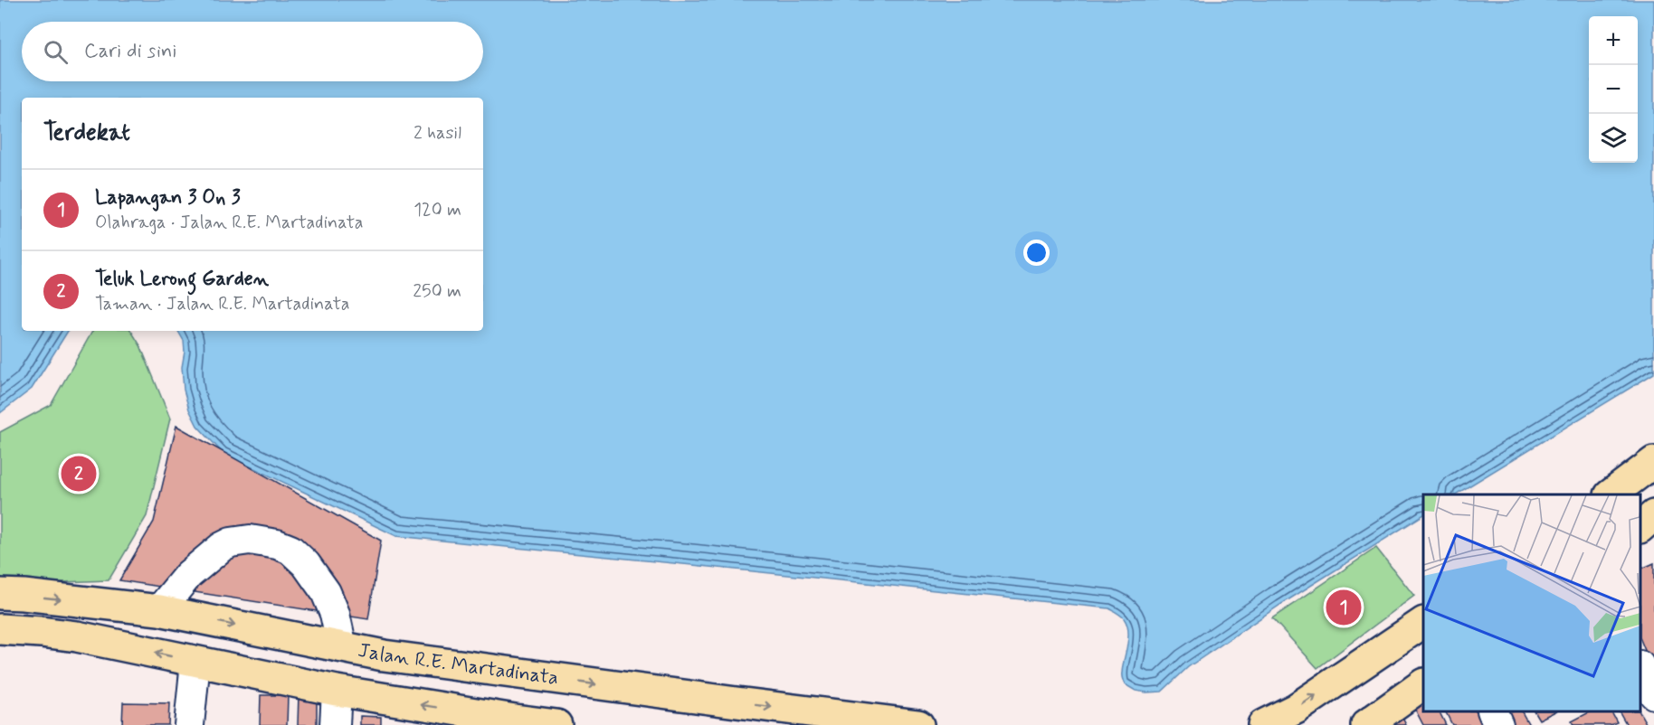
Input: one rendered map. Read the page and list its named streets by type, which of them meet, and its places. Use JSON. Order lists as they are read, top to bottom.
{
  "streets": {
    "highway": ["Jalan R.E. Martadinata"]
  },
  "page": {
    "map_buttons": ["+", "−"],
    "search": "Cari di sini",
    "heading": ["Terdekat", "2 hasil"],
    "list": [
      {
        "mark": "1",
        "name": "Lapangan 3 On 3",
        "note": "Olahraga · Jalan R.E. Martadinata",
        "value": "120 m"
      },
      {
        "mark": "2",
        "name": "Teluk Lerong Garden",
        "note": "Taman · Jalan R.E. Martadinata",
        "value": "250 m"
      }
    ],
    "pins": ["2", "1"]
  }
}
